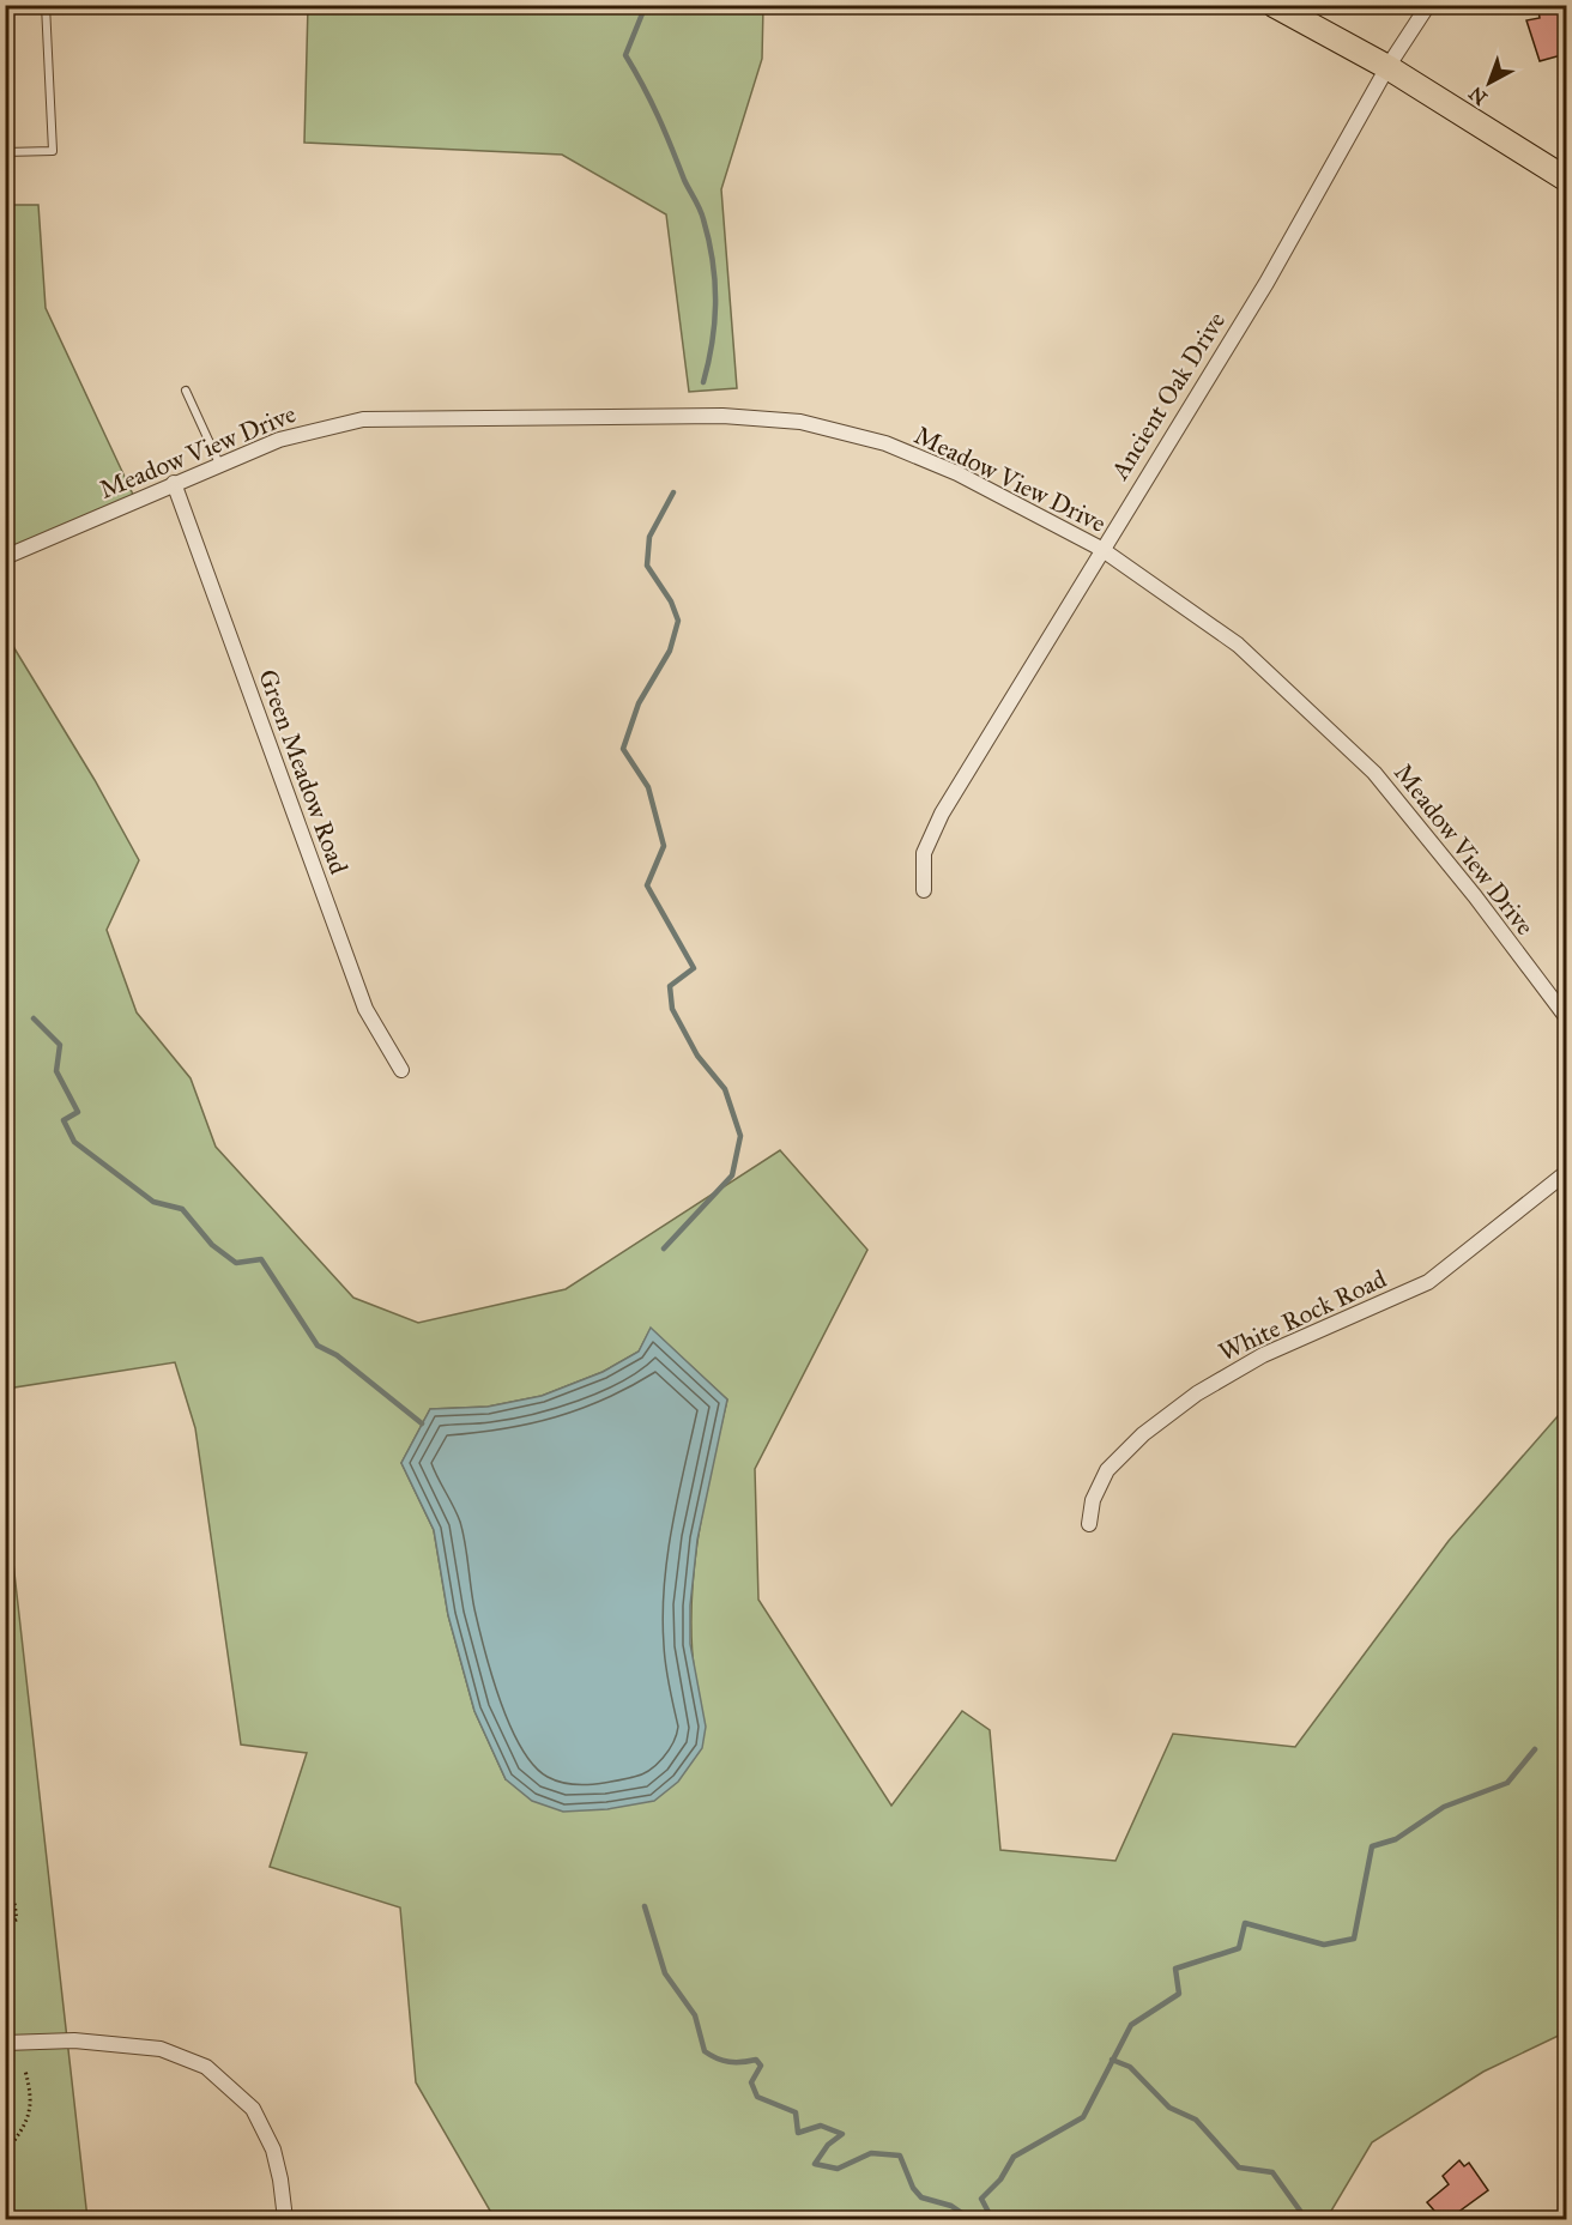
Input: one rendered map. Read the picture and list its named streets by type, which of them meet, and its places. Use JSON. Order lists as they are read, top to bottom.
{
  "streets": {
    "street": [
      "Ancient Oak Drive",
      "Meadow View Drive",
      "Green Meadow Road",
      "White Rock Road"
    ]
  },
  "crossings": [
    ["Ancient Oak Drive", "Meadow View Drive"],
    ["Meadow View Drive", "Green Meadow Road"]
  ],
  "north": "bottom left"
}
